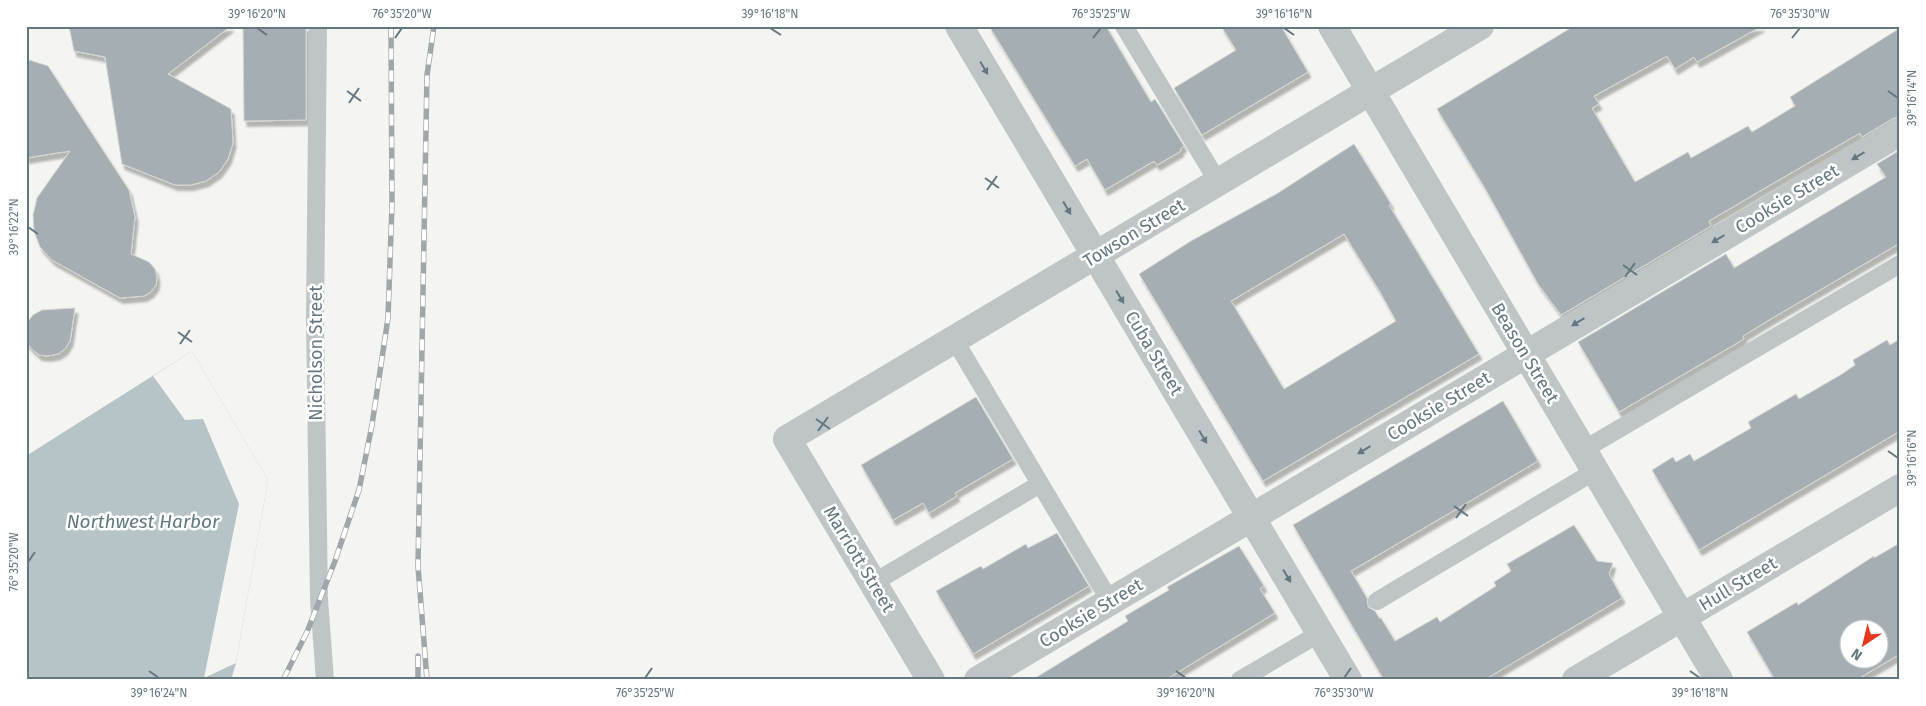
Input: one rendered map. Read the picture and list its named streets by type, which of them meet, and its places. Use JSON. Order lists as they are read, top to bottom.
{
  "streets": {
    "street": [
      "Cooksie Street",
      "Towson Street",
      "Cuba Street",
      "Beason Street",
      "Marriott Street",
      "Hull Street"
    ],
    "lane": ["Nicholson Street"]
  },
  "crossings": [
    ["Cooksie Street", "Cuba Street"],
    ["Cooksie Street", "Beason Street"],
    ["Towson Street", "Cuba Street"],
    ["Towson Street", "Beason Street"],
    ["Towson Street", "Marriott Street"],
    ["Beason Street", "Hull Street"]
  ],
  "one_way": ["Cooksie Street", "Cuba Street"],
  "water": ["Northwest Harbor"],
  "north": "bottom left",
  "coordinates": [
    "39°16'20\"N",
    "76°35'20\"W",
    "39°16'18\"N",
    "76°35'25\"W",
    "39°16'16\"N",
    "76°35'30\"W",
    "39°16'14\"N",
    "39°16'22\"N",
    "39°16'24\"N"
  ]
}
